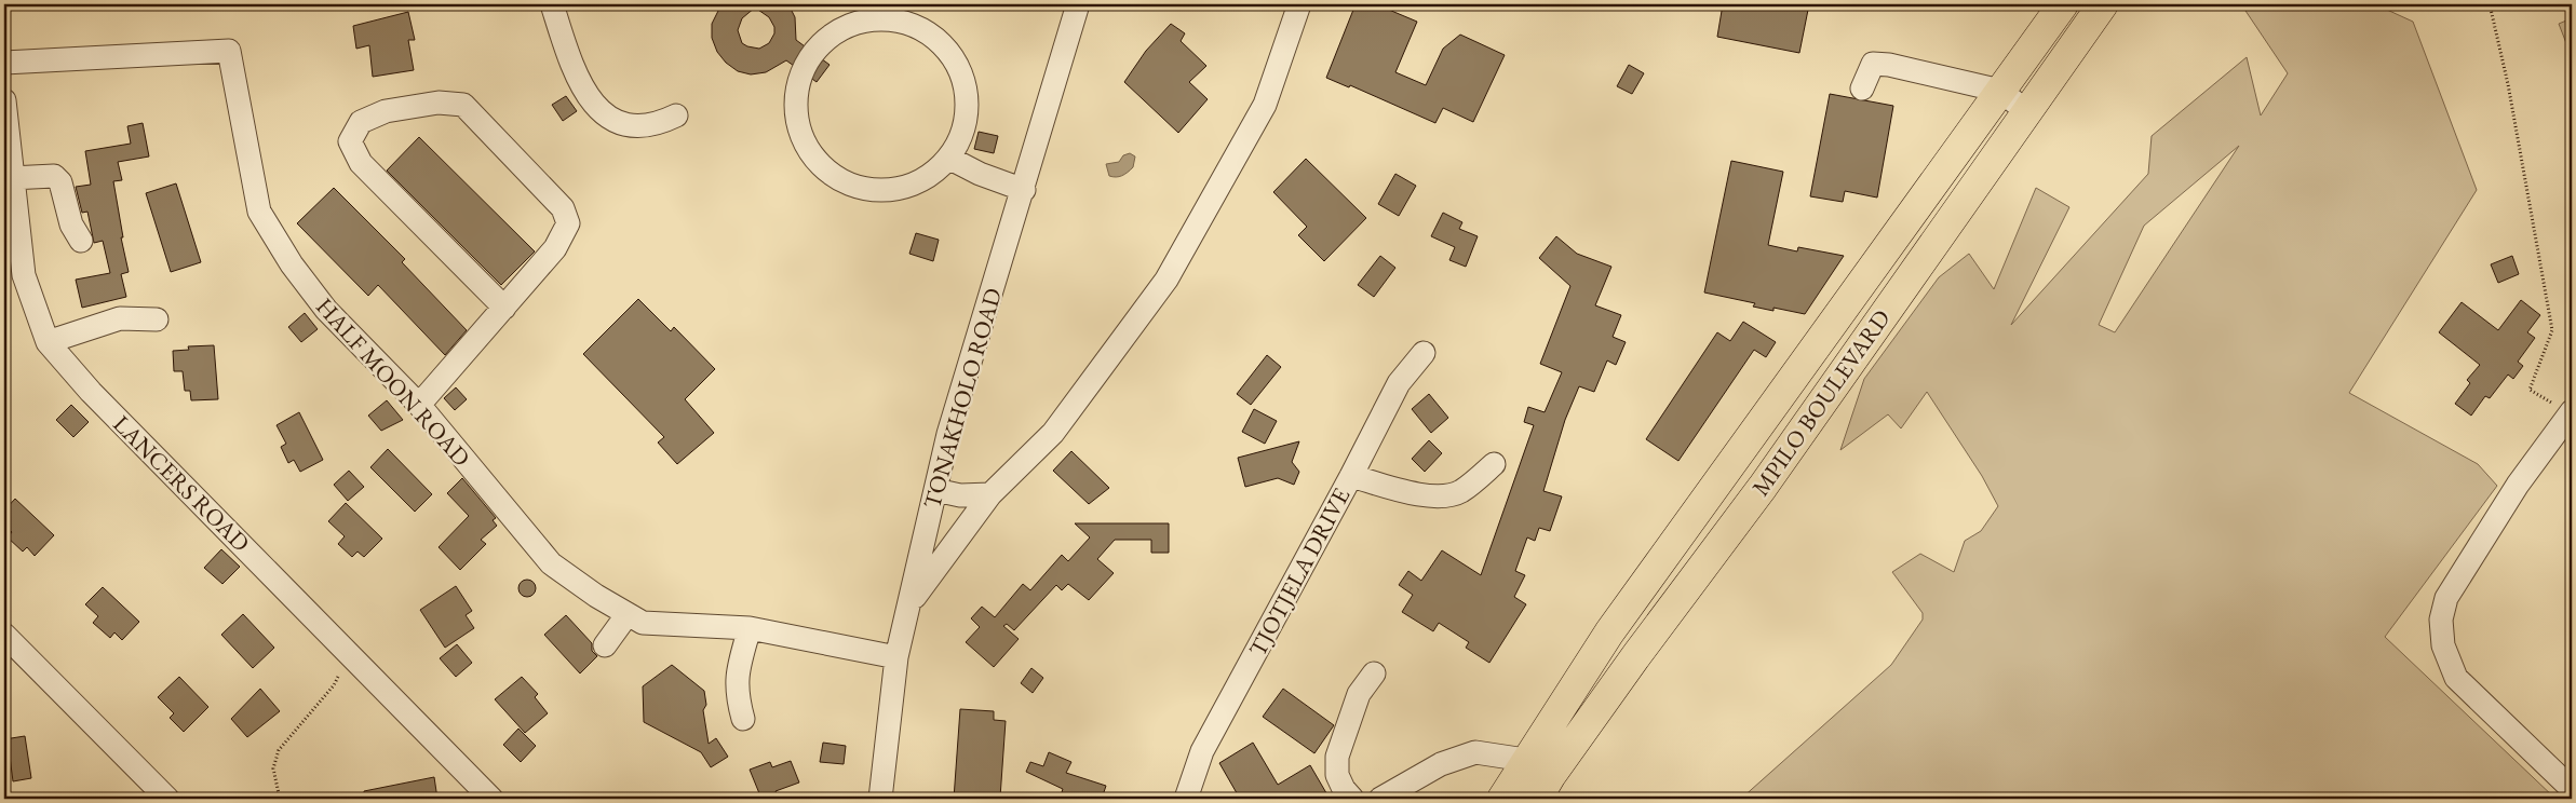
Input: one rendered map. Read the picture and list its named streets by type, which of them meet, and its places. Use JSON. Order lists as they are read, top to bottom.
{
  "streets": {
    "highway": ["MPILO BOULEVARD"],
    "street": [
      "HALF MOON ROAD",
      "TONAKHOLO ROAD",
      "LANCERS ROAD",
      "TJOTJELA DRIVE"
    ]
  },
  "crossings": [
    ["HALF MOON ROAD", "TONAKHOLO ROAD"]
  ]
}
